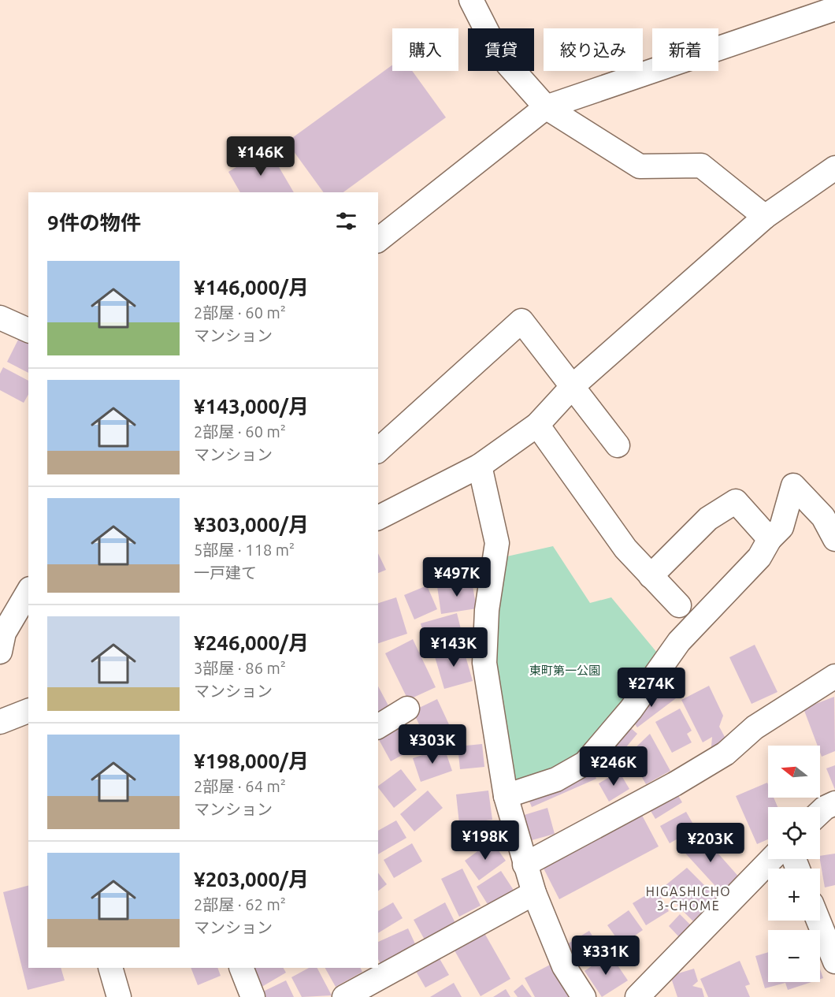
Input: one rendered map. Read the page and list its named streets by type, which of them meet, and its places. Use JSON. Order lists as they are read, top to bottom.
{
  "districts": ["HIGASHICHO 3-CHOME"],
  "parks": ["東町第一公園"],
  "north": "left",
  "page": {
    "chip": [
      "購入",
      "賃貸",
      "絞り込み",
      "新着"
    ],
    "price": [
      "¥146K",
      "¥497K",
      "¥143K",
      "¥274K",
      "¥303K",
      "¥246K",
      "¥198K",
      "¥203K",
      "¥331K"
    ],
    "heading": "9件の物件",
    "list": [
      {
        "name": "¥146,000/月",
        "note": "2部屋 · 60 m² · マンション"
      },
      {
        "name": "¥143,000/月",
        "note": "2部屋 · 60 m² · マンション"
      },
      {
        "name": "¥303,000/月",
        "note": "5部屋 · 118 m² · 一戸建て"
      },
      {
        "name": "¥246,000/月",
        "note": "3部屋 · 86 m² · マンション"
      },
      {
        "name": "¥198,000/月",
        "note": "2部屋 · 64 m² · マンション"
      },
      {
        "name": "¥203,000/月",
        "note": "2部屋 · 62 m² · マンション"
      }
    ],
    "map_buttons": ["+", "−"]
  }
}
